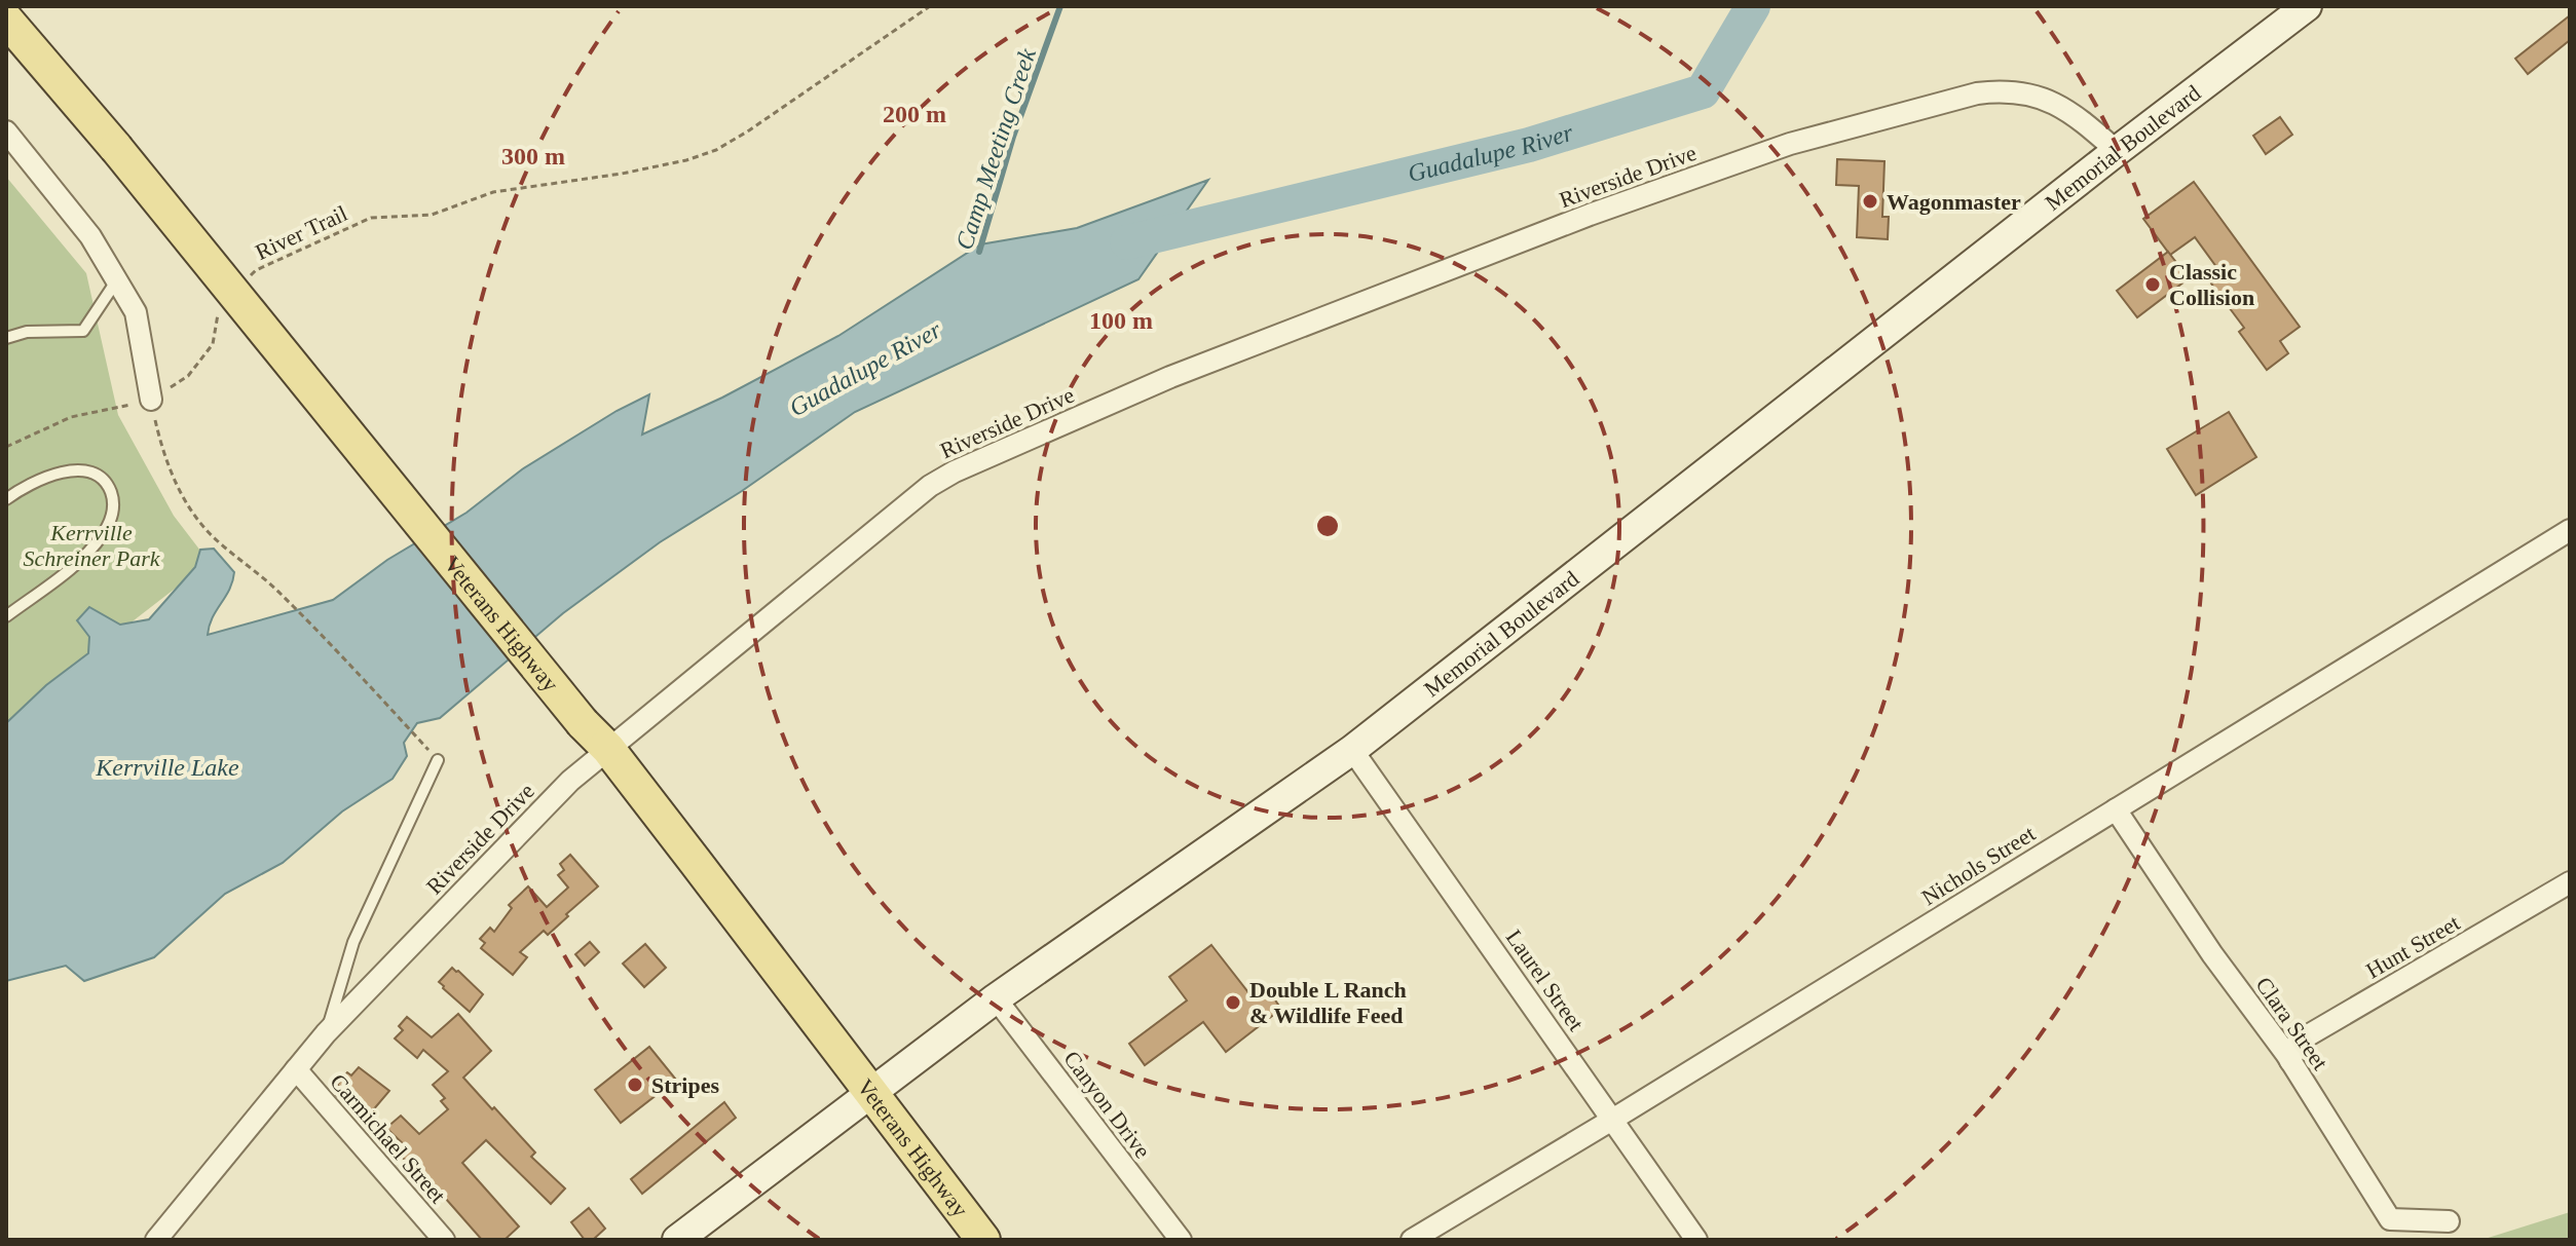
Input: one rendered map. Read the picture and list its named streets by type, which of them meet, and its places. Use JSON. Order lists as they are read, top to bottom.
{
  "streets": {
    "main road": ["Memorial Boulevard", "Veterans Highway"],
    "street": [
      "Riverside Drive",
      "Nichols Street",
      "Hunt Street",
      "Laurel Street",
      "Clara Street",
      "Canyon Drive",
      "Carmichael Street"
    ],
    "path": ["River Trail"]
  },
  "crossings": [
    ["Memorial Boulevard", "Riverside Drive"],
    ["Memorial Boulevard", "Veterans Highway"],
    ["Memorial Boulevard", "Laurel Street"],
    ["Memorial Boulevard", "Canyon Drive"],
    ["Riverside Drive", "Veterans Highway"],
    ["Riverside Drive", "Carmichael Street"],
    ["Nichols Street", "Laurel Street"],
    ["Nichols Street", "Clara Street"],
    ["Hunt Street", "Clara Street"]
  ],
  "water": ["Camp Meeting Creek", "Guadalupe River", "Kerrville Lake"],
  "parks": ["Kerrville Schreiner Park"],
  "places": [
    "Wagonmaster",
    "Classic Collision",
    "Double L Ranch & Wildlife Feed",
    "Stripes"
  ],
  "rings": ["200 m", "300 m", "100 m"]
}
